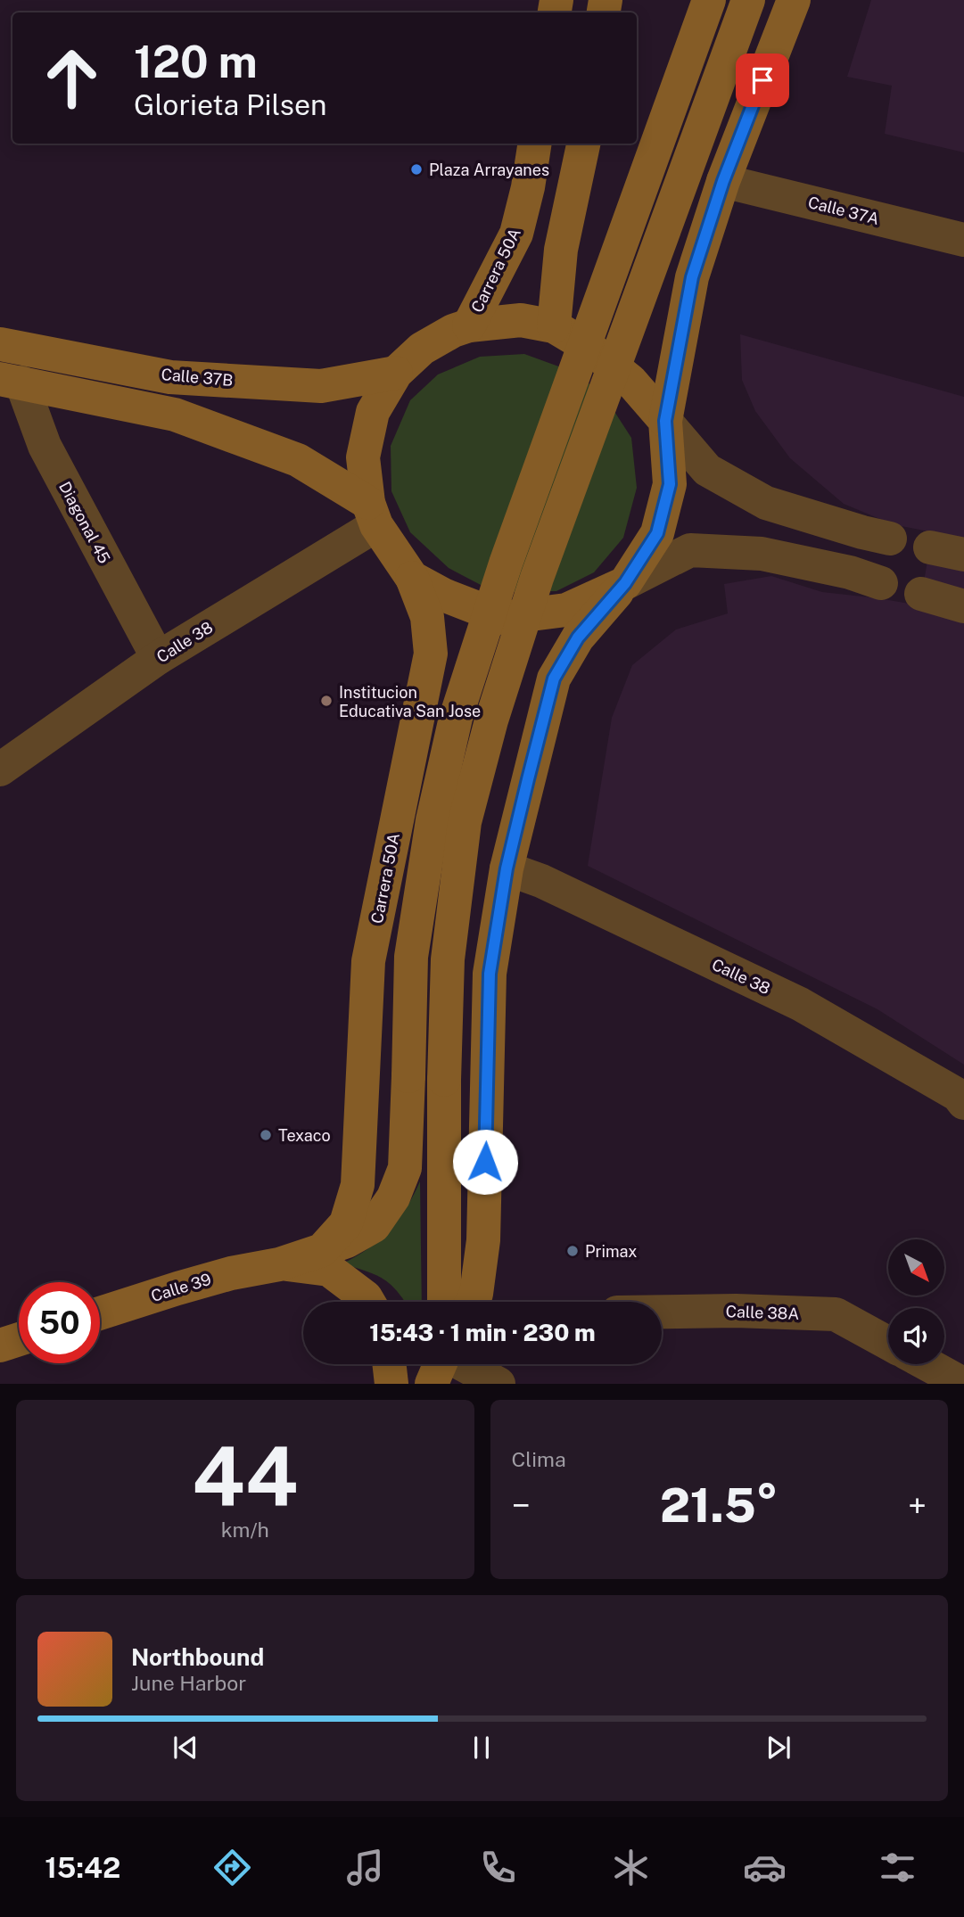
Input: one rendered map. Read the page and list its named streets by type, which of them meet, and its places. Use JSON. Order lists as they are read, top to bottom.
{
  "streets": {
    "main road": ["Carrera 50A", "Calle 37B", "Calle 39"],
    "street": [
      "Calle 37A",
      "Diagonal 45",
      "Calle 38",
      "Calle 38A"
    ]
  },
  "crossings": [
    ["Carrera 50A", "Calle 39"],
    ["Diagonal 45", "Calle 38"]
  ],
  "places": [
    "Plaza Arrayanes",
    "Institucion Educativa San Jose",
    "Texaco",
    "Primax"
  ],
  "north": "bottom right",
  "page": {
    "turn": ["120 m", "Glorieta Pilsen"],
    "limit": "50",
    "trip": "15:43 · 1 min · 230 m",
    "tile": [
      ["44", "km/h"],
      "Clima"
    ],
    "heat": ["−", "21.5°", "+"],
    "song": ["Northbound", "June Harbor"],
    "tabs": "15:42"
  }
}
